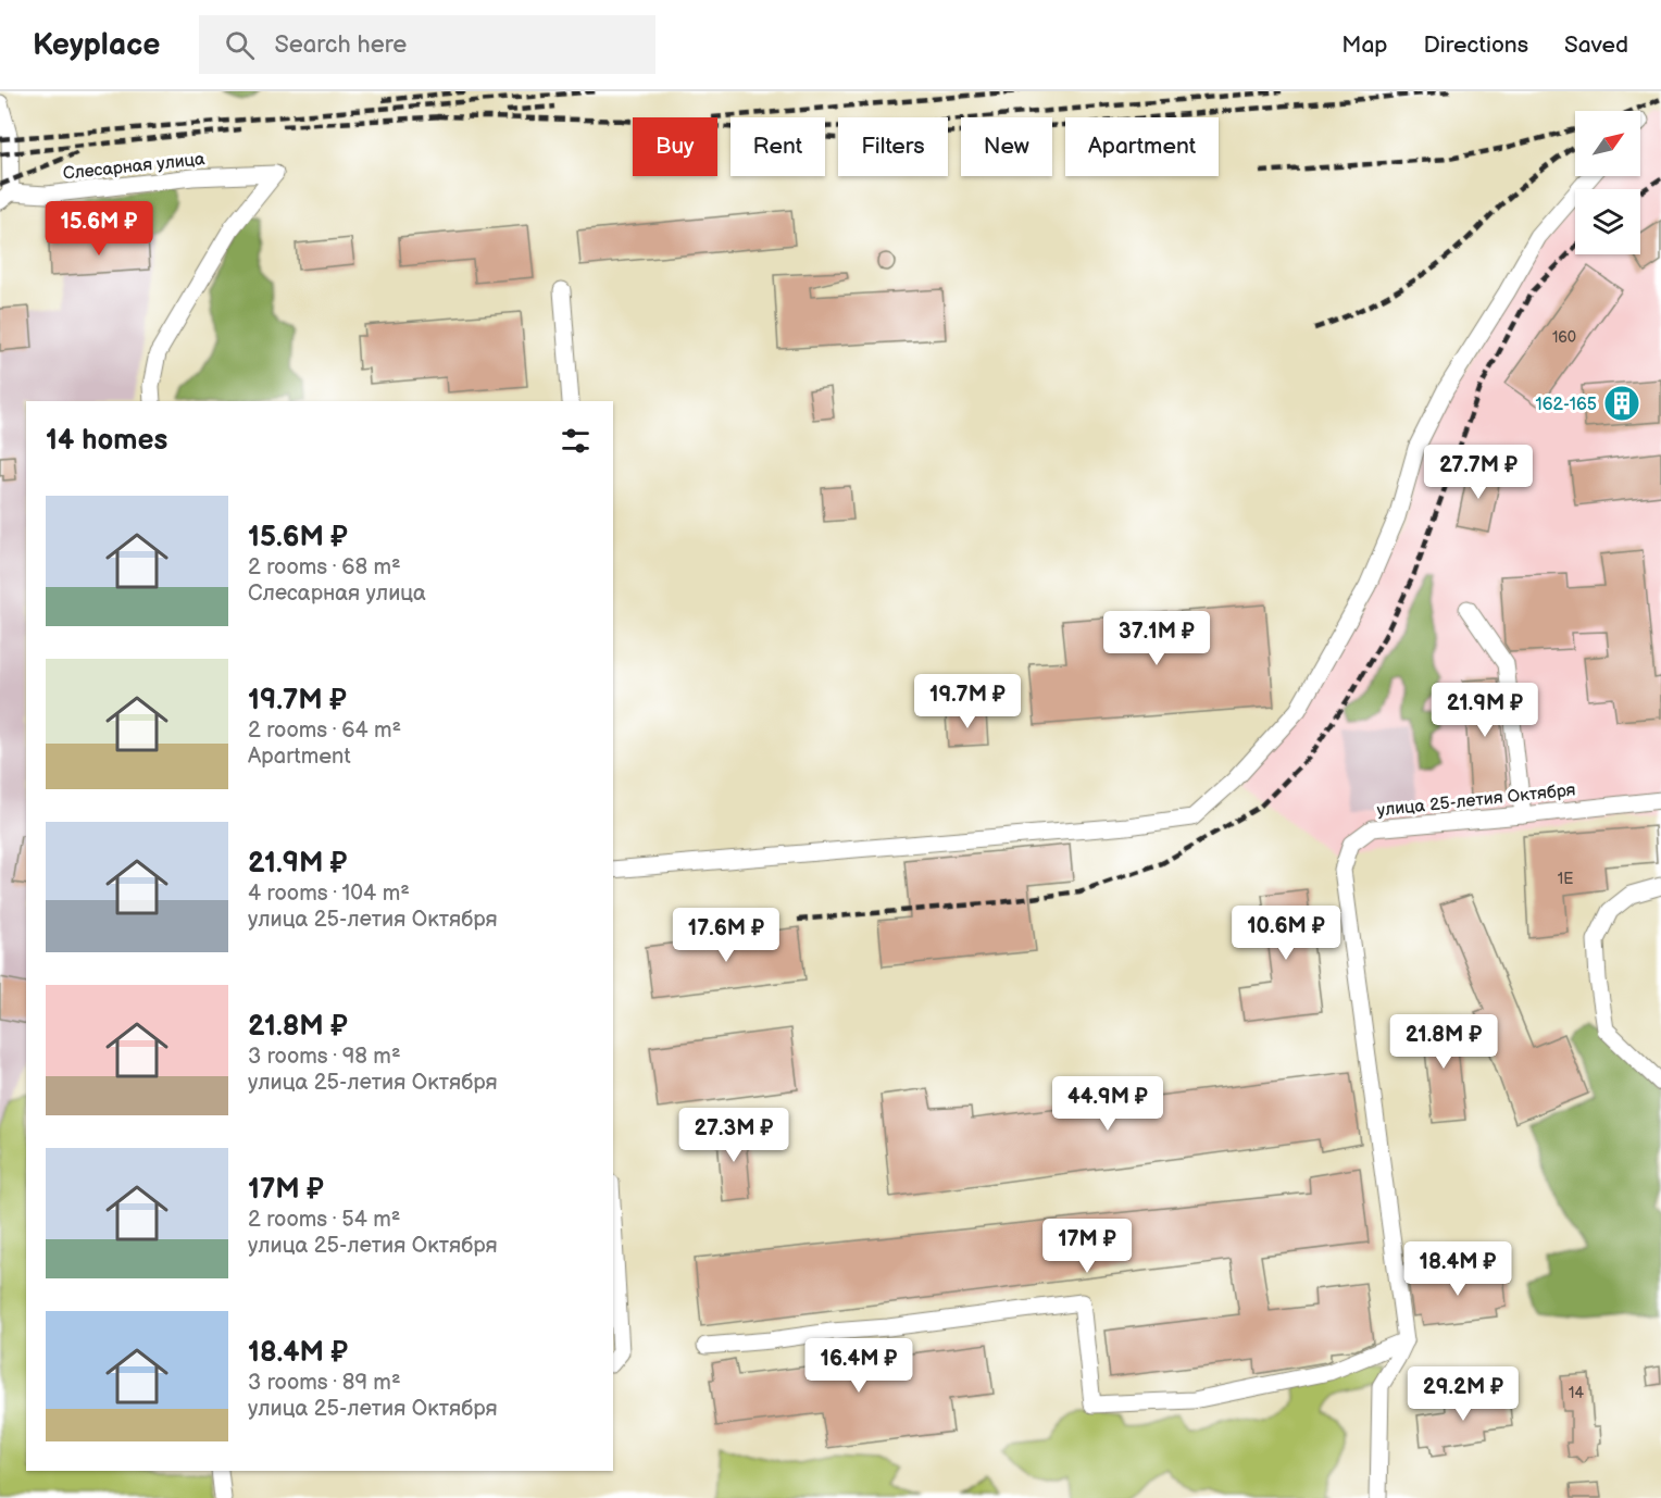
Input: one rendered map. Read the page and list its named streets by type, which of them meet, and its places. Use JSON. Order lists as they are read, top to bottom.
{
  "streets": {
    "street": ["Слесарная улица", "улица 25-летия Октября"]
  },
  "places": {
    "building": ["162-165"]
  },
  "house_numbers": ["160", "1Е", "14"],
  "north": "top right",
  "page": {
    "header": "Keyplace",
    "search": "Search here",
    "nav": ["Map", "Directions", "Saved"],
    "chip": [
      "Buy",
      "Rent",
      "Filters",
      "New",
      "Apartment"
    ],
    "price": [
      "15.6M ₽",
      "27.7M ₽",
      "37.1M ₽",
      "19.7M ₽",
      "21.9M ₽",
      "10.6M ₽",
      "17.6M ₽",
      "21.8M ₽",
      "44.9M ₽",
      "27.3M ₽",
      "17M ₽",
      "18.4M ₽",
      "16.4M ₽",
      "29.2M ₽"
    ],
    "heading": "14 homes",
    "list": [
      {
        "name": "15.6M ₽",
        "note": "2 rooms · 68 m² · Слесарная улица"
      },
      {
        "name": "19.7M ₽",
        "note": "2 rooms · 64 m² · Apartment"
      },
      {
        "name": "21.9M ₽",
        "note": "4 rooms · 104 m² · улица 25-летия Октября"
      },
      {
        "name": "21.8M ₽",
        "note": "3 rooms · 98 m² · улица 25-летия Октября"
      },
      {
        "name": "17M ₽",
        "note": "2 rooms · 54 m² · улица 25-летия Октября"
      },
      {
        "name": "18.4M ₽",
        "note": "3 rooms · 89 m² · улица 25-летия Октября"
      }
    ]
  }
}
